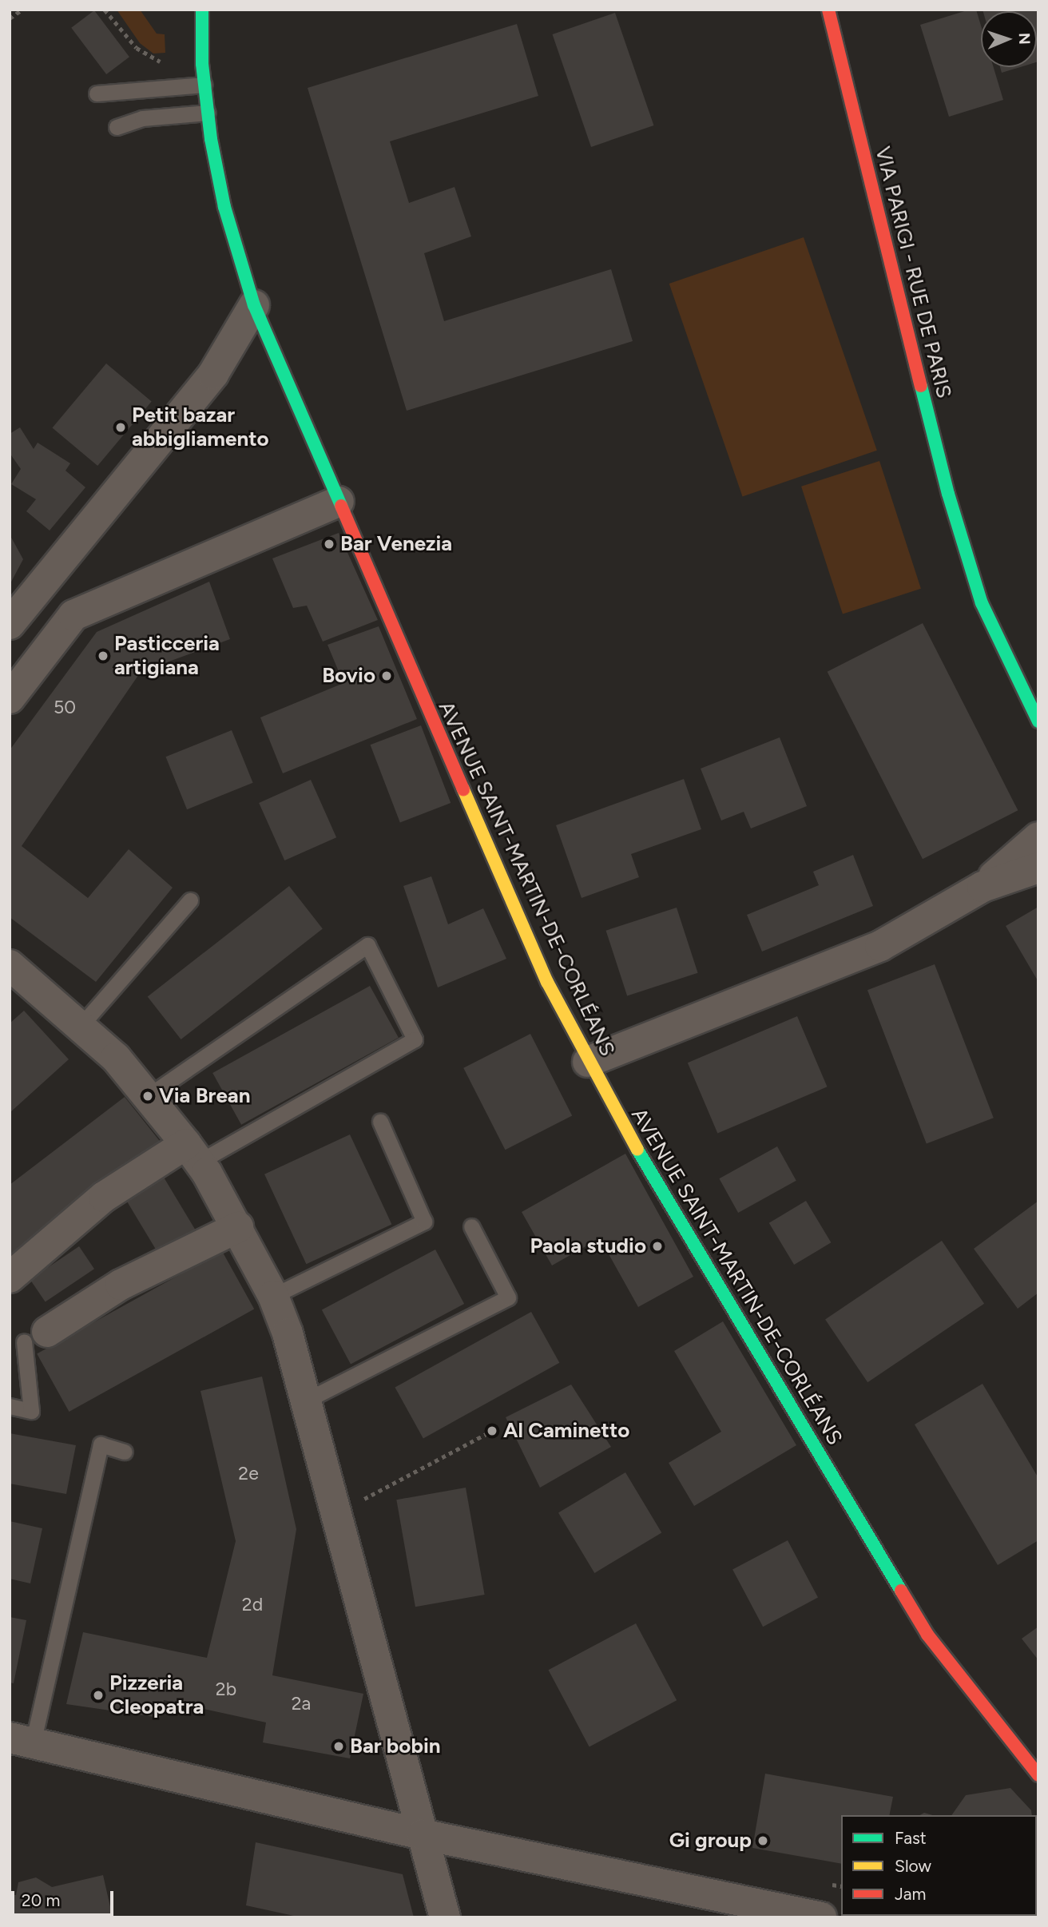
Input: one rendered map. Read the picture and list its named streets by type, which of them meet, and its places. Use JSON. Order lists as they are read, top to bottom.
{
  "streets": {
    "street": ["VIA PARIGI - RUE DE PARIS", "AVENUE SAINT-MARTIN-DE-CORLÉANS"]
  },
  "places": [
    "Petit bazar abbigliamento",
    "Bar Venezia",
    "Pasticceria artigiana",
    "Bovio",
    "Via Brean",
    "Paola studio",
    "Al Caminetto",
    "Pizzeria Cleopatra",
    "Bar bobin",
    "Gi group"
  ],
  "house_numbers": [
    "50",
    "2e",
    "2d",
    "2b",
    "2a"
  ],
  "legend": ["Fast", "Slow", "Jam"],
  "scale_bar": "20 m",
  "north": "right"
}
